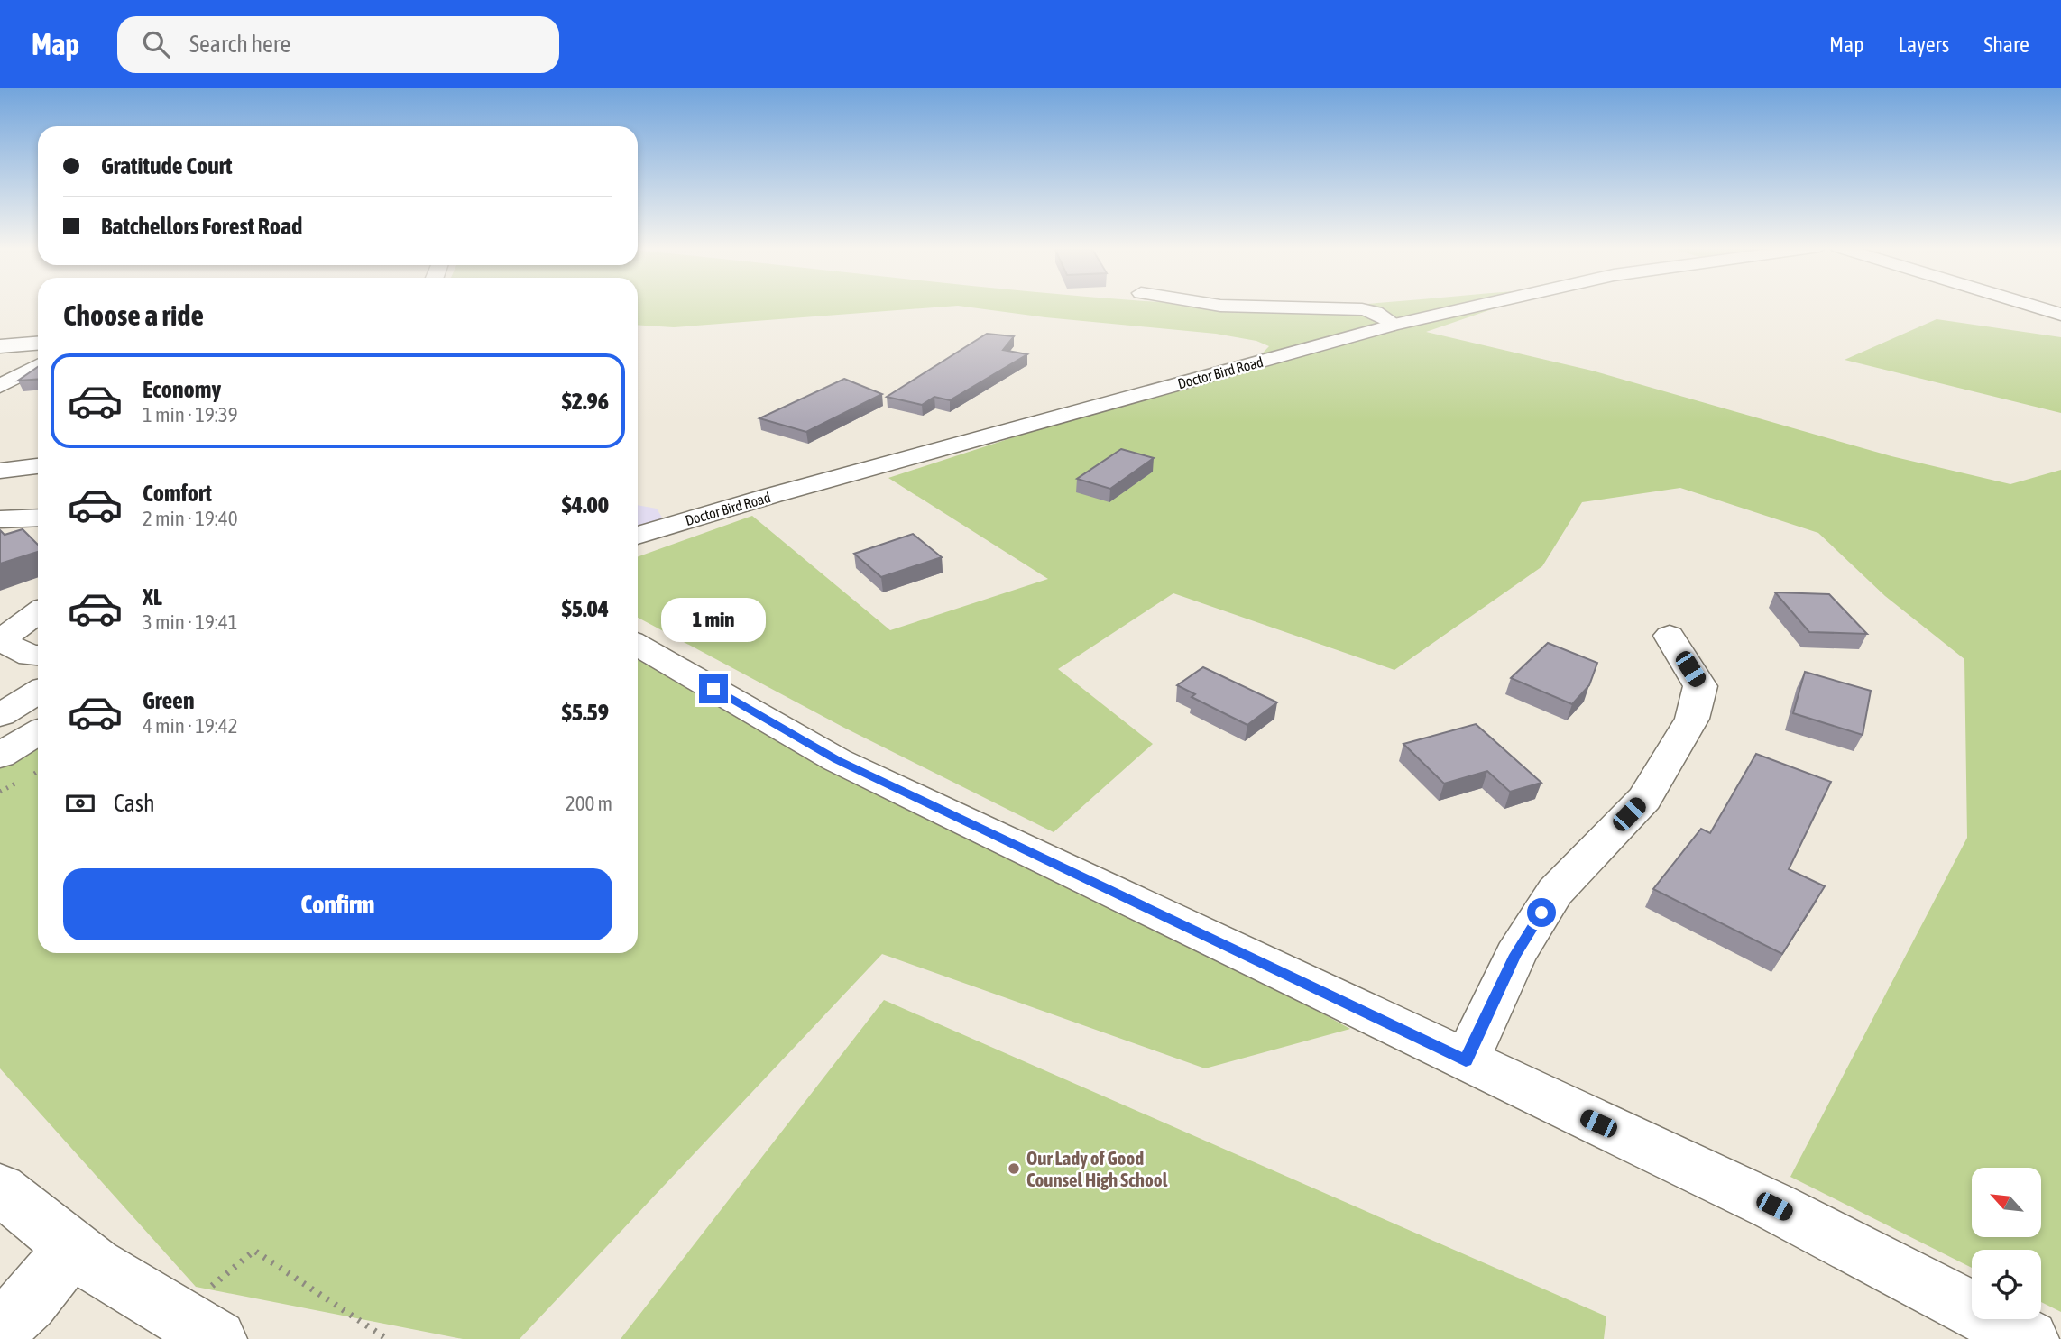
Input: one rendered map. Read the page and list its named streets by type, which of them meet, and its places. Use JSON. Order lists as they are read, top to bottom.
{
  "streets": {
    "main road": ["Doctor Bird Road"]
  },
  "places": ["Our Lady of Good Counsel High School"],
  "north": "top left",
  "page": {
    "header": "Map",
    "search": "Search here",
    "nav": ["Map", "Layers", "Share"],
    "banner": ["Gratitude Court", "Batchellors Forest Road"],
    "heading": "Choose a ride",
    "list": [
      {
        "name": "Economy",
        "note": "1 min · 19:39",
        "value": "$2.96"
      },
      {
        "name": "Comfort",
        "note": "2 min · 19:40",
        "value": "$4.00"
      },
      {
        "name": "XL",
        "note": "3 min · 19:41",
        "value": "$5.04"
      },
      {
        "name": "Green",
        "note": "4 min · 19:42",
        "value": "$5.59"
      }
    ],
    "bubble": "1 min",
    "pay": ["Cash", "200 m"],
    "buttons": "Confirm"
  }
}
